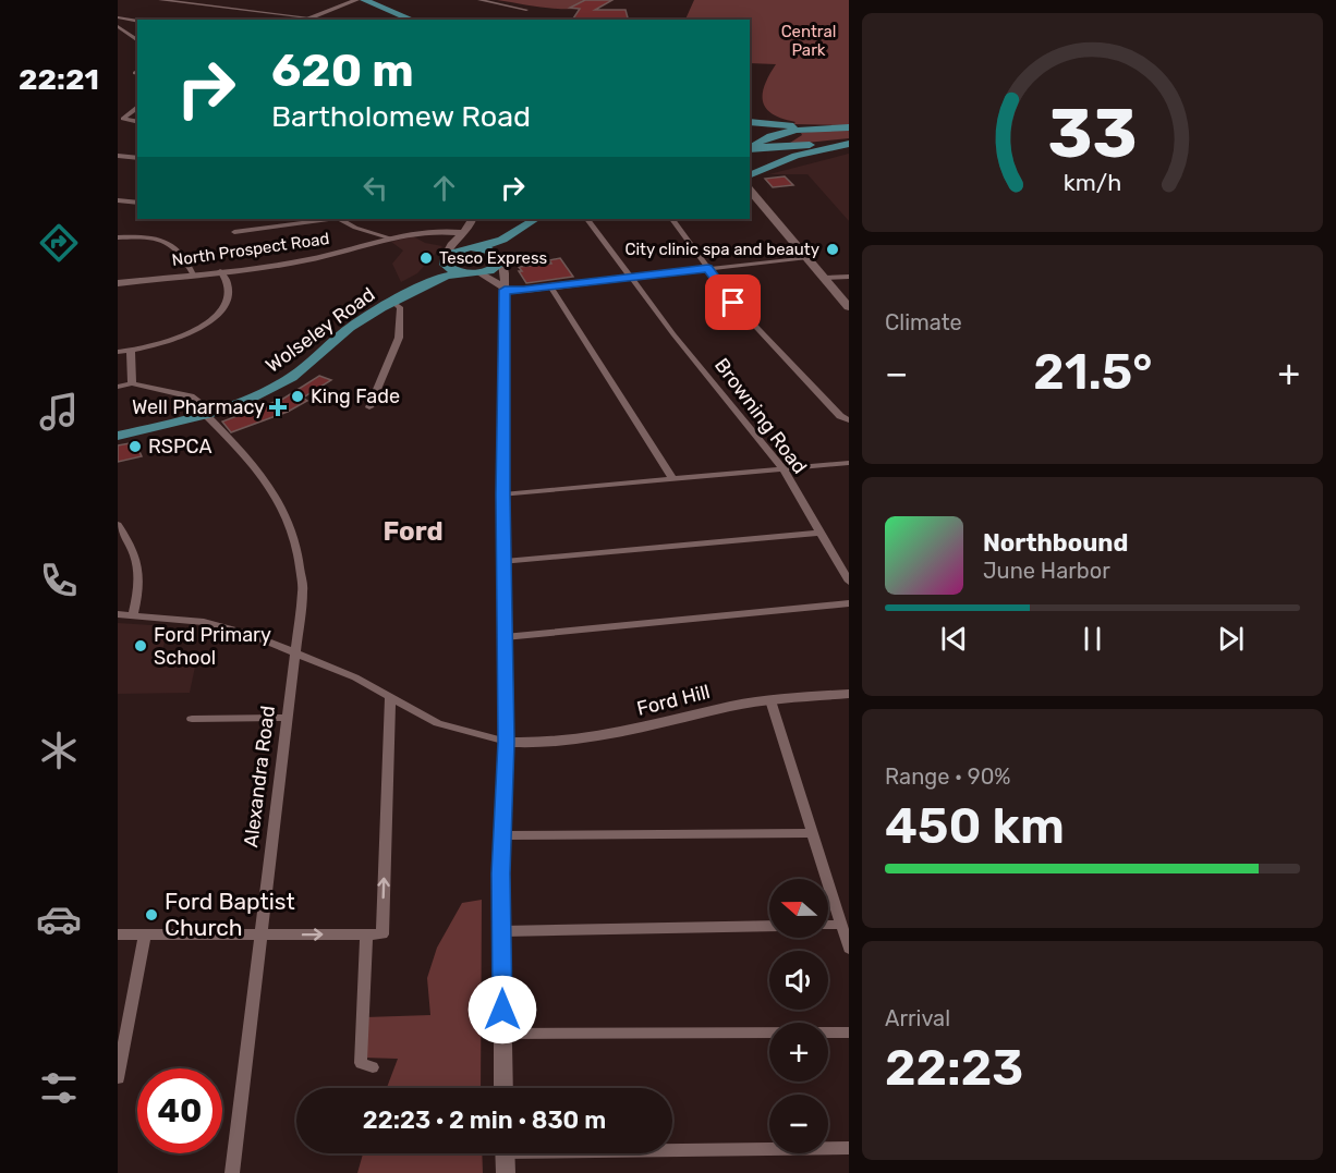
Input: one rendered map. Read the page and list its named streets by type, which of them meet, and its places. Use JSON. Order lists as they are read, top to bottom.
{
  "streets": {
    "main road": ["Wolseley Road"],
    "street": [
      "North Prospect Road",
      "Browning Road",
      "Ford Hill",
      "Alexandra Road"
    ]
  },
  "crossings": [
    ["Wolseley Road", "Alexandra Road"]
  ],
  "districts": ["Ford"],
  "parks": ["Central Park"],
  "places": {
    "other": [
      "City clinic spa and beauty",
      "Tesco Express",
      "King Fade",
      "RSPCA",
      "Ford Primary School",
      "Ford Baptist Church"
    ],
    "health": ["Well Pharmacy"]
  },
  "north": "left",
  "page": {
    "tabs": "22:21",
    "turn": ["620 m", "Bartholomew Road"],
    "tile": [
      "Climate",
      ["Range · 90%", "450 km"],
      ["Arrival", "22:23"]
    ],
    "heat": ["−", "21.5°", "+"],
    "song": ["Northbound", "June Harbor"],
    "map_buttons": ["+", "−"],
    "limit": "40",
    "trip": "22:23 · 2 min · 830 m",
    "gauge": ["33", "km/h"]
  }
}
